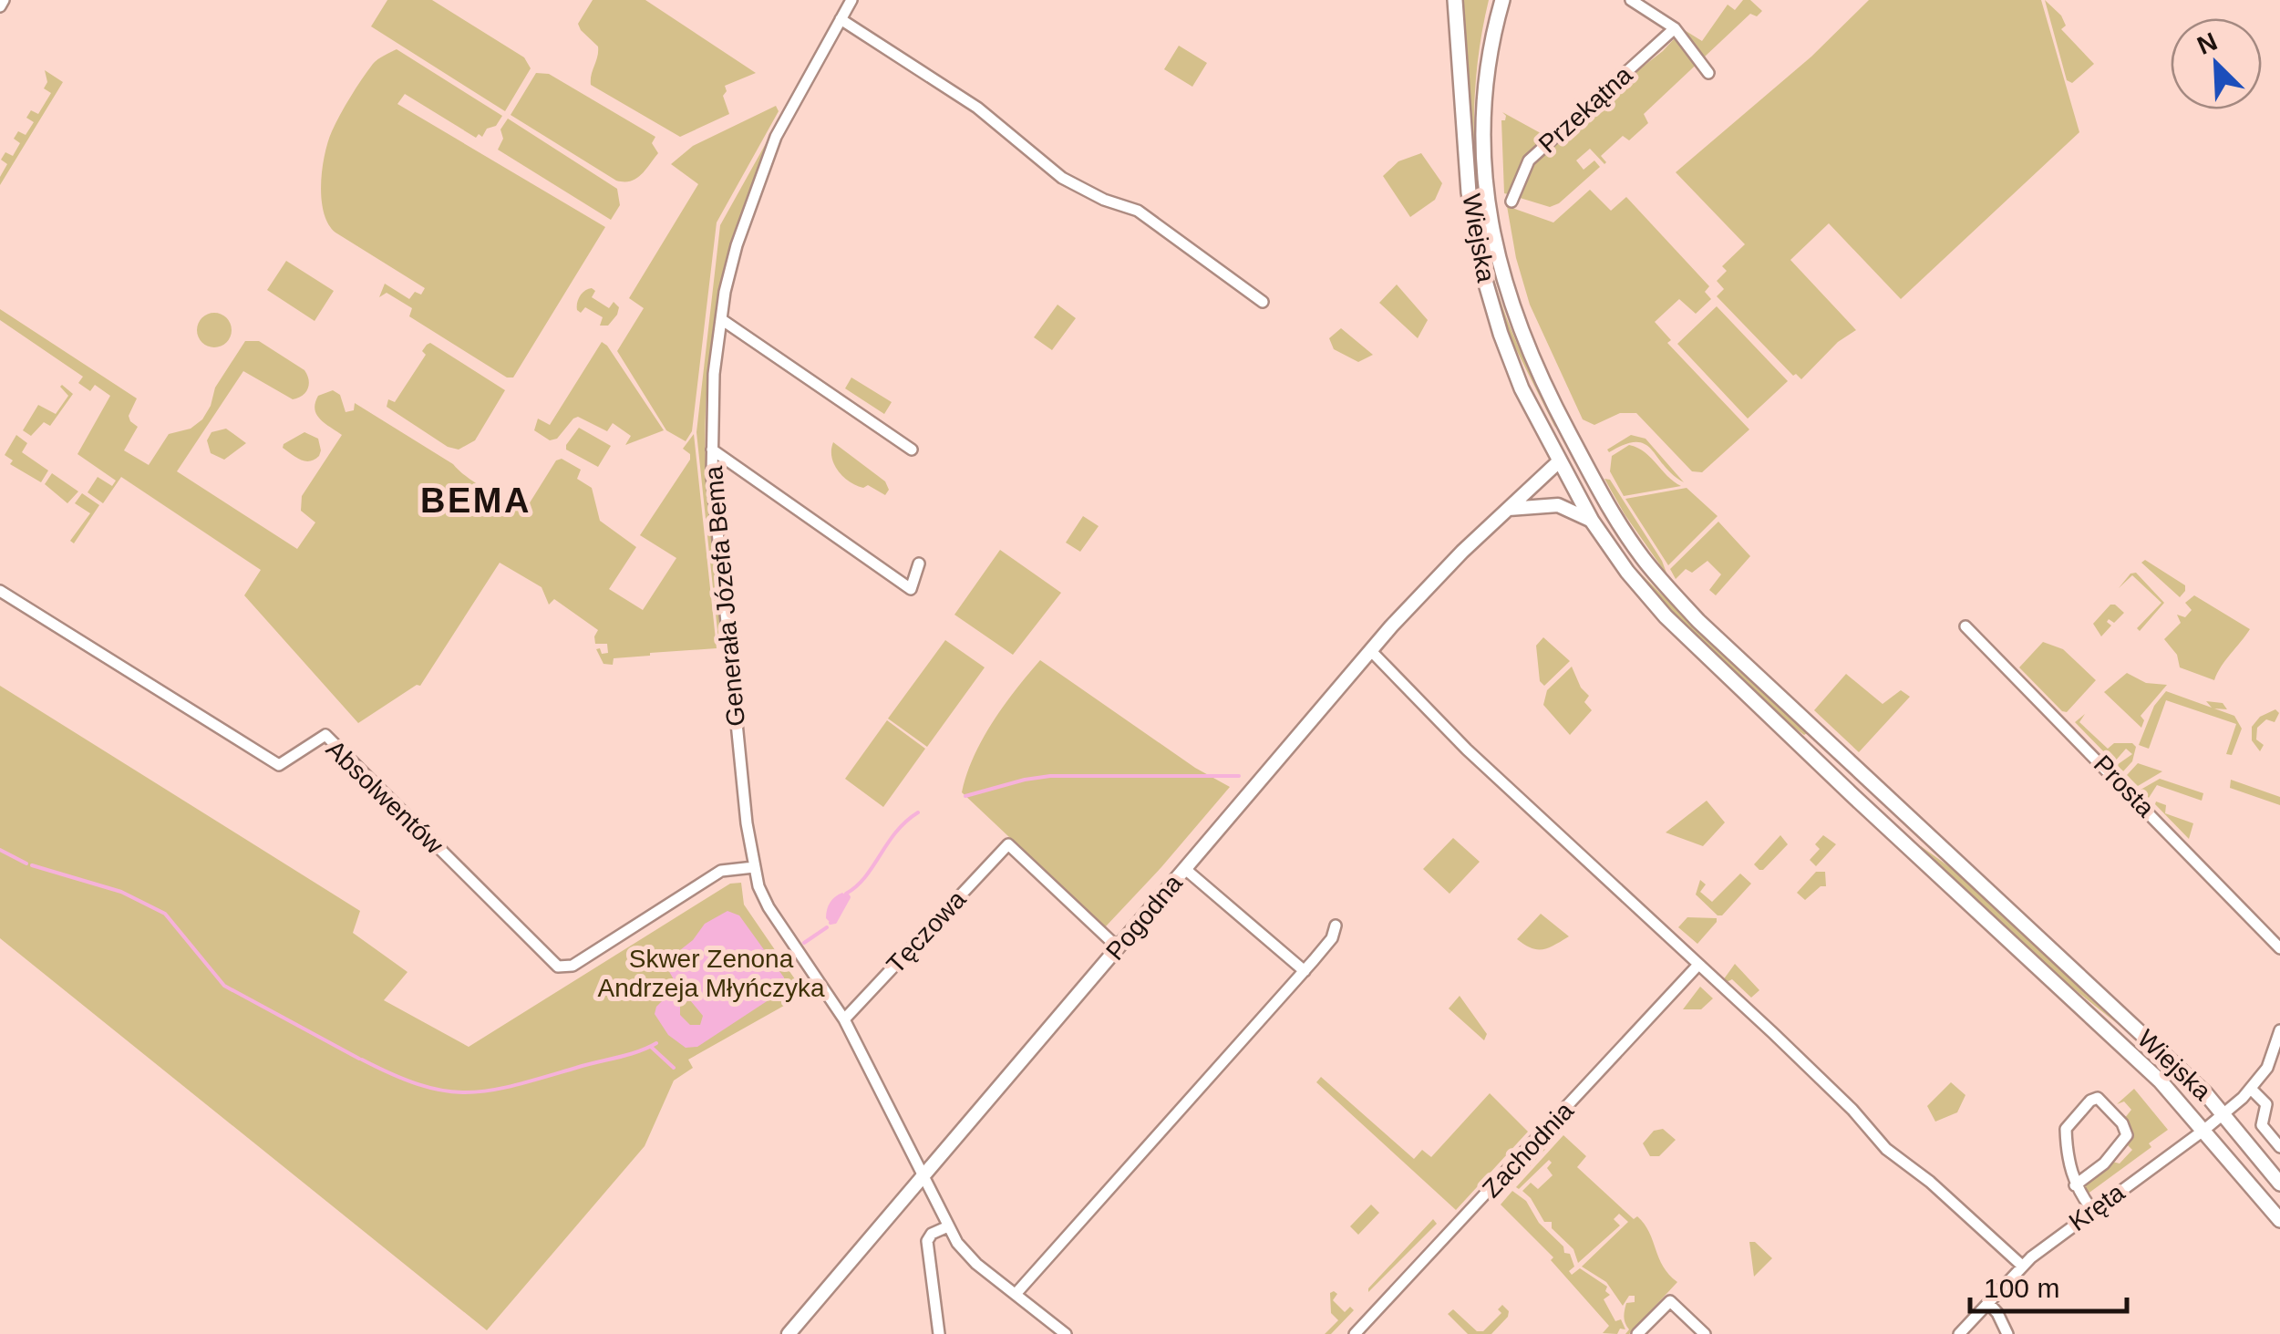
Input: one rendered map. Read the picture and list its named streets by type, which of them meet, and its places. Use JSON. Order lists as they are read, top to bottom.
{
  "streets": {
    "main road": ["Wiejska"],
    "street": [
      "Przekątna",
      "Generała Józefa Bema",
      "Prosta",
      "Absolwentów",
      "Pogodna",
      "Tęczowa",
      "Zachodnia",
      "Kręta"
    ]
  },
  "crossings": [
    ["Wiejska", "Pogodna"],
    ["Wiejska", "Kręta"],
    ["Generała Józefa Bema", "Absolwentów"],
    ["Generała Józefa Bema", "Pogodna"],
    ["Generała Józefa Bema", "Tęczowa"],
    ["Pogodna", "Tęczowa"]
  ],
  "districts": ["BEMA"],
  "parks": ["Skwer Zenona Andrzeja Młyńczyka"],
  "scale_bar": "100 m",
  "north": "top left"
}
